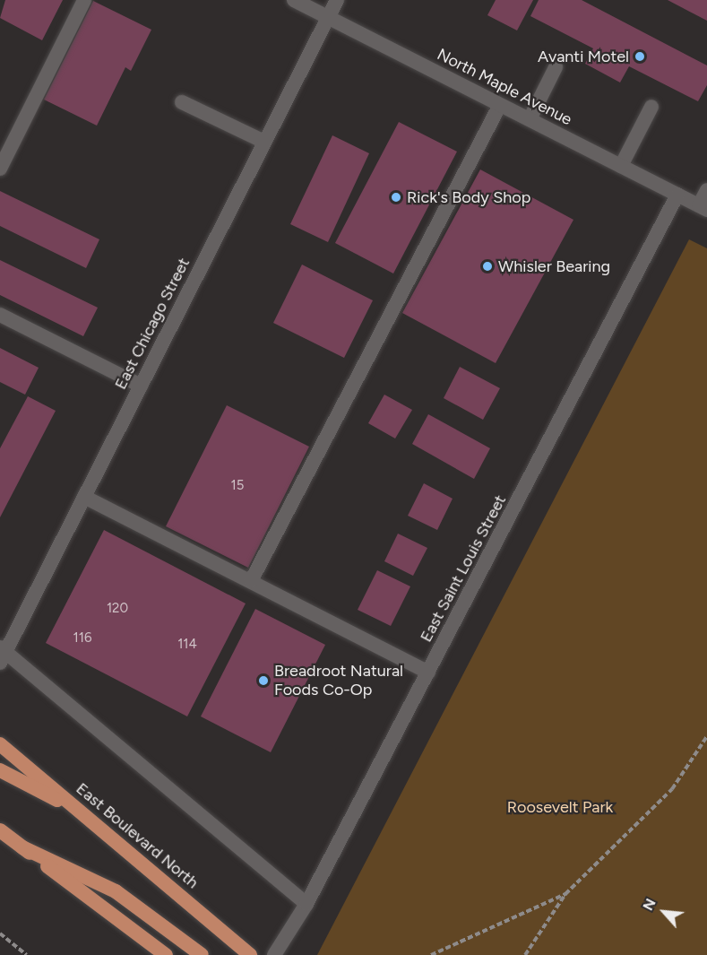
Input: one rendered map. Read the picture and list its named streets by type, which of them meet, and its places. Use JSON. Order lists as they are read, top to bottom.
{
  "streets": {
    "main road": ["East Boulevard North"],
    "street": ["North Maple Avenue", "East Chicago Street", "East Saint Louis Street"]
  },
  "crossings": [
    ["North Maple Avenue", "East Chicago Street"],
    ["North Maple Avenue", "East Saint Louis Street"]
  ],
  "parks": ["Roosevelt Park"],
  "places": [
    "Avanti Motel",
    "Rick's Body Shop",
    "Whisler Bearing",
    "Breadroot Natural Foods Co-Op"
  ],
  "house_numbers": [
    "15",
    "120",
    "116",
    "114"
  ],
  "north": "top left"
}
